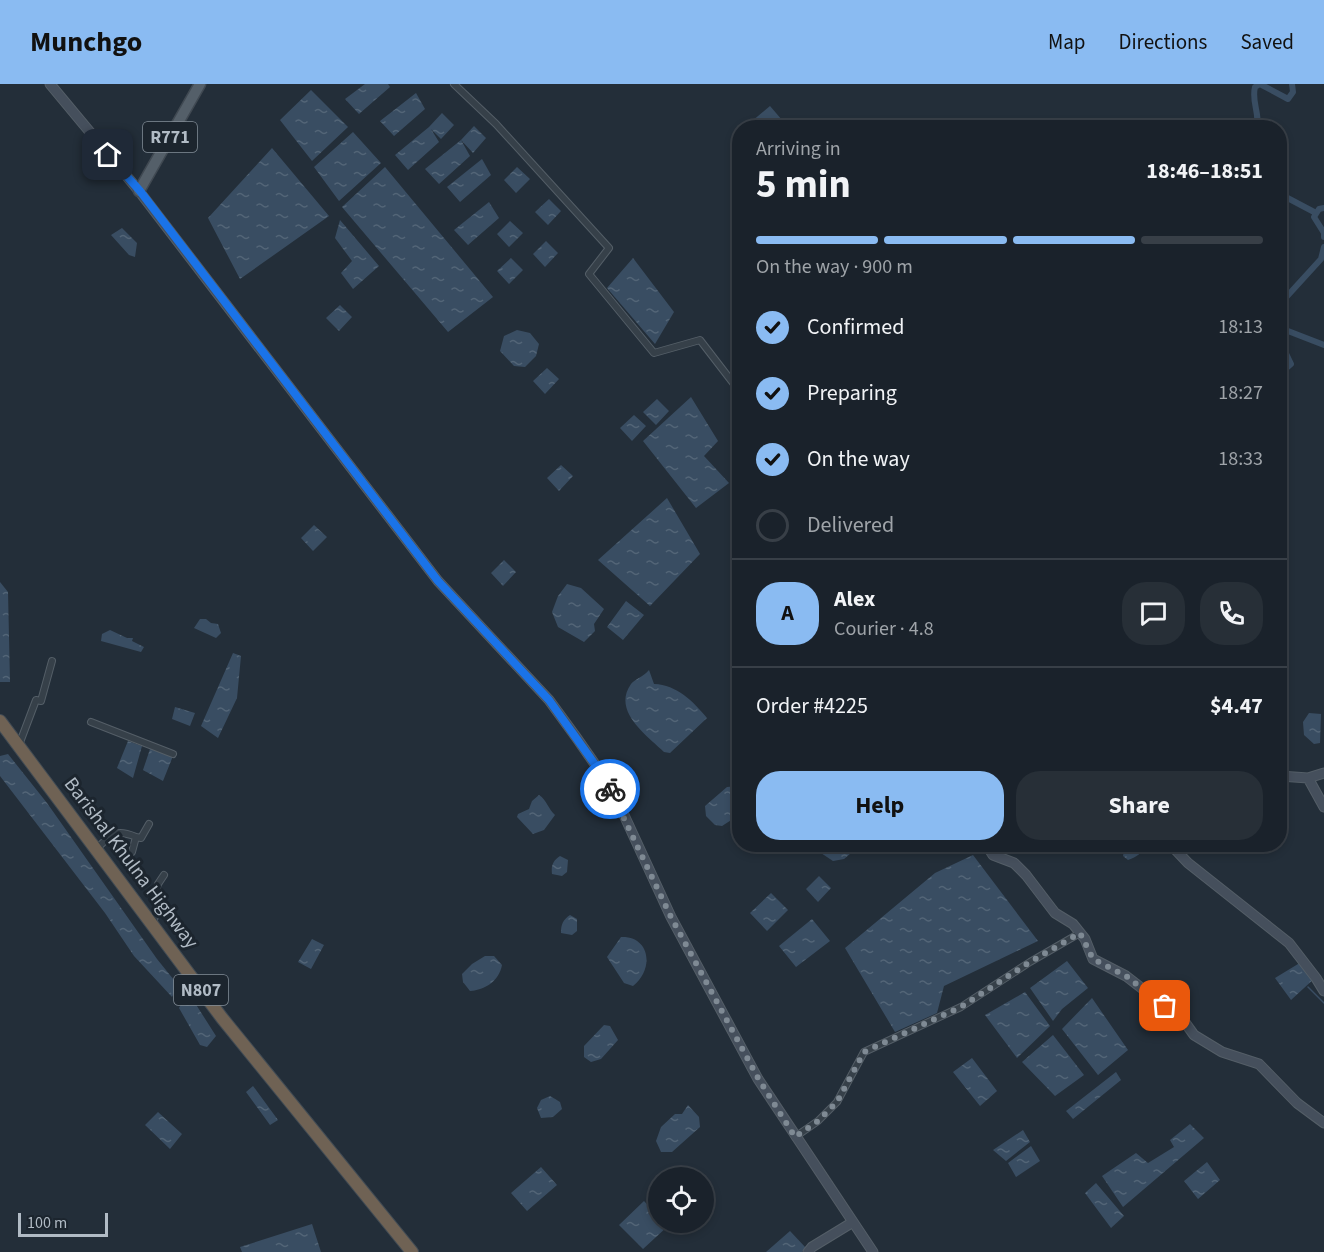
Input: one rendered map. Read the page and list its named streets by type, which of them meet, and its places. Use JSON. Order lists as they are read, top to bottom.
{
  "streets": {
    "highway": ["Barishal Khulna Highway", "N807"],
    "main road": ["R771"]
  },
  "scale_bar": "100 m",
  "page": {
    "header": "Munchgo",
    "nav": ["Map", "Directions", "Saved"],
    "heading": ["5 min", "Arriving in", "18:46–18:51"],
    "panel": [
      "Alex",
      "Courier · 4.8",
      "Order #4225",
      "$4.47"
    ],
    "bar": "On the way · 900 m",
    "list": [
      ["Confirmed", "18:13"],
      ["Preparing", "18:27"],
      ["On the way", "18:33"],
      "Delivered"
    ],
    "round": "A",
    "buttons": ["Help", "Share"],
    "scale": "100 m"
  }
}
